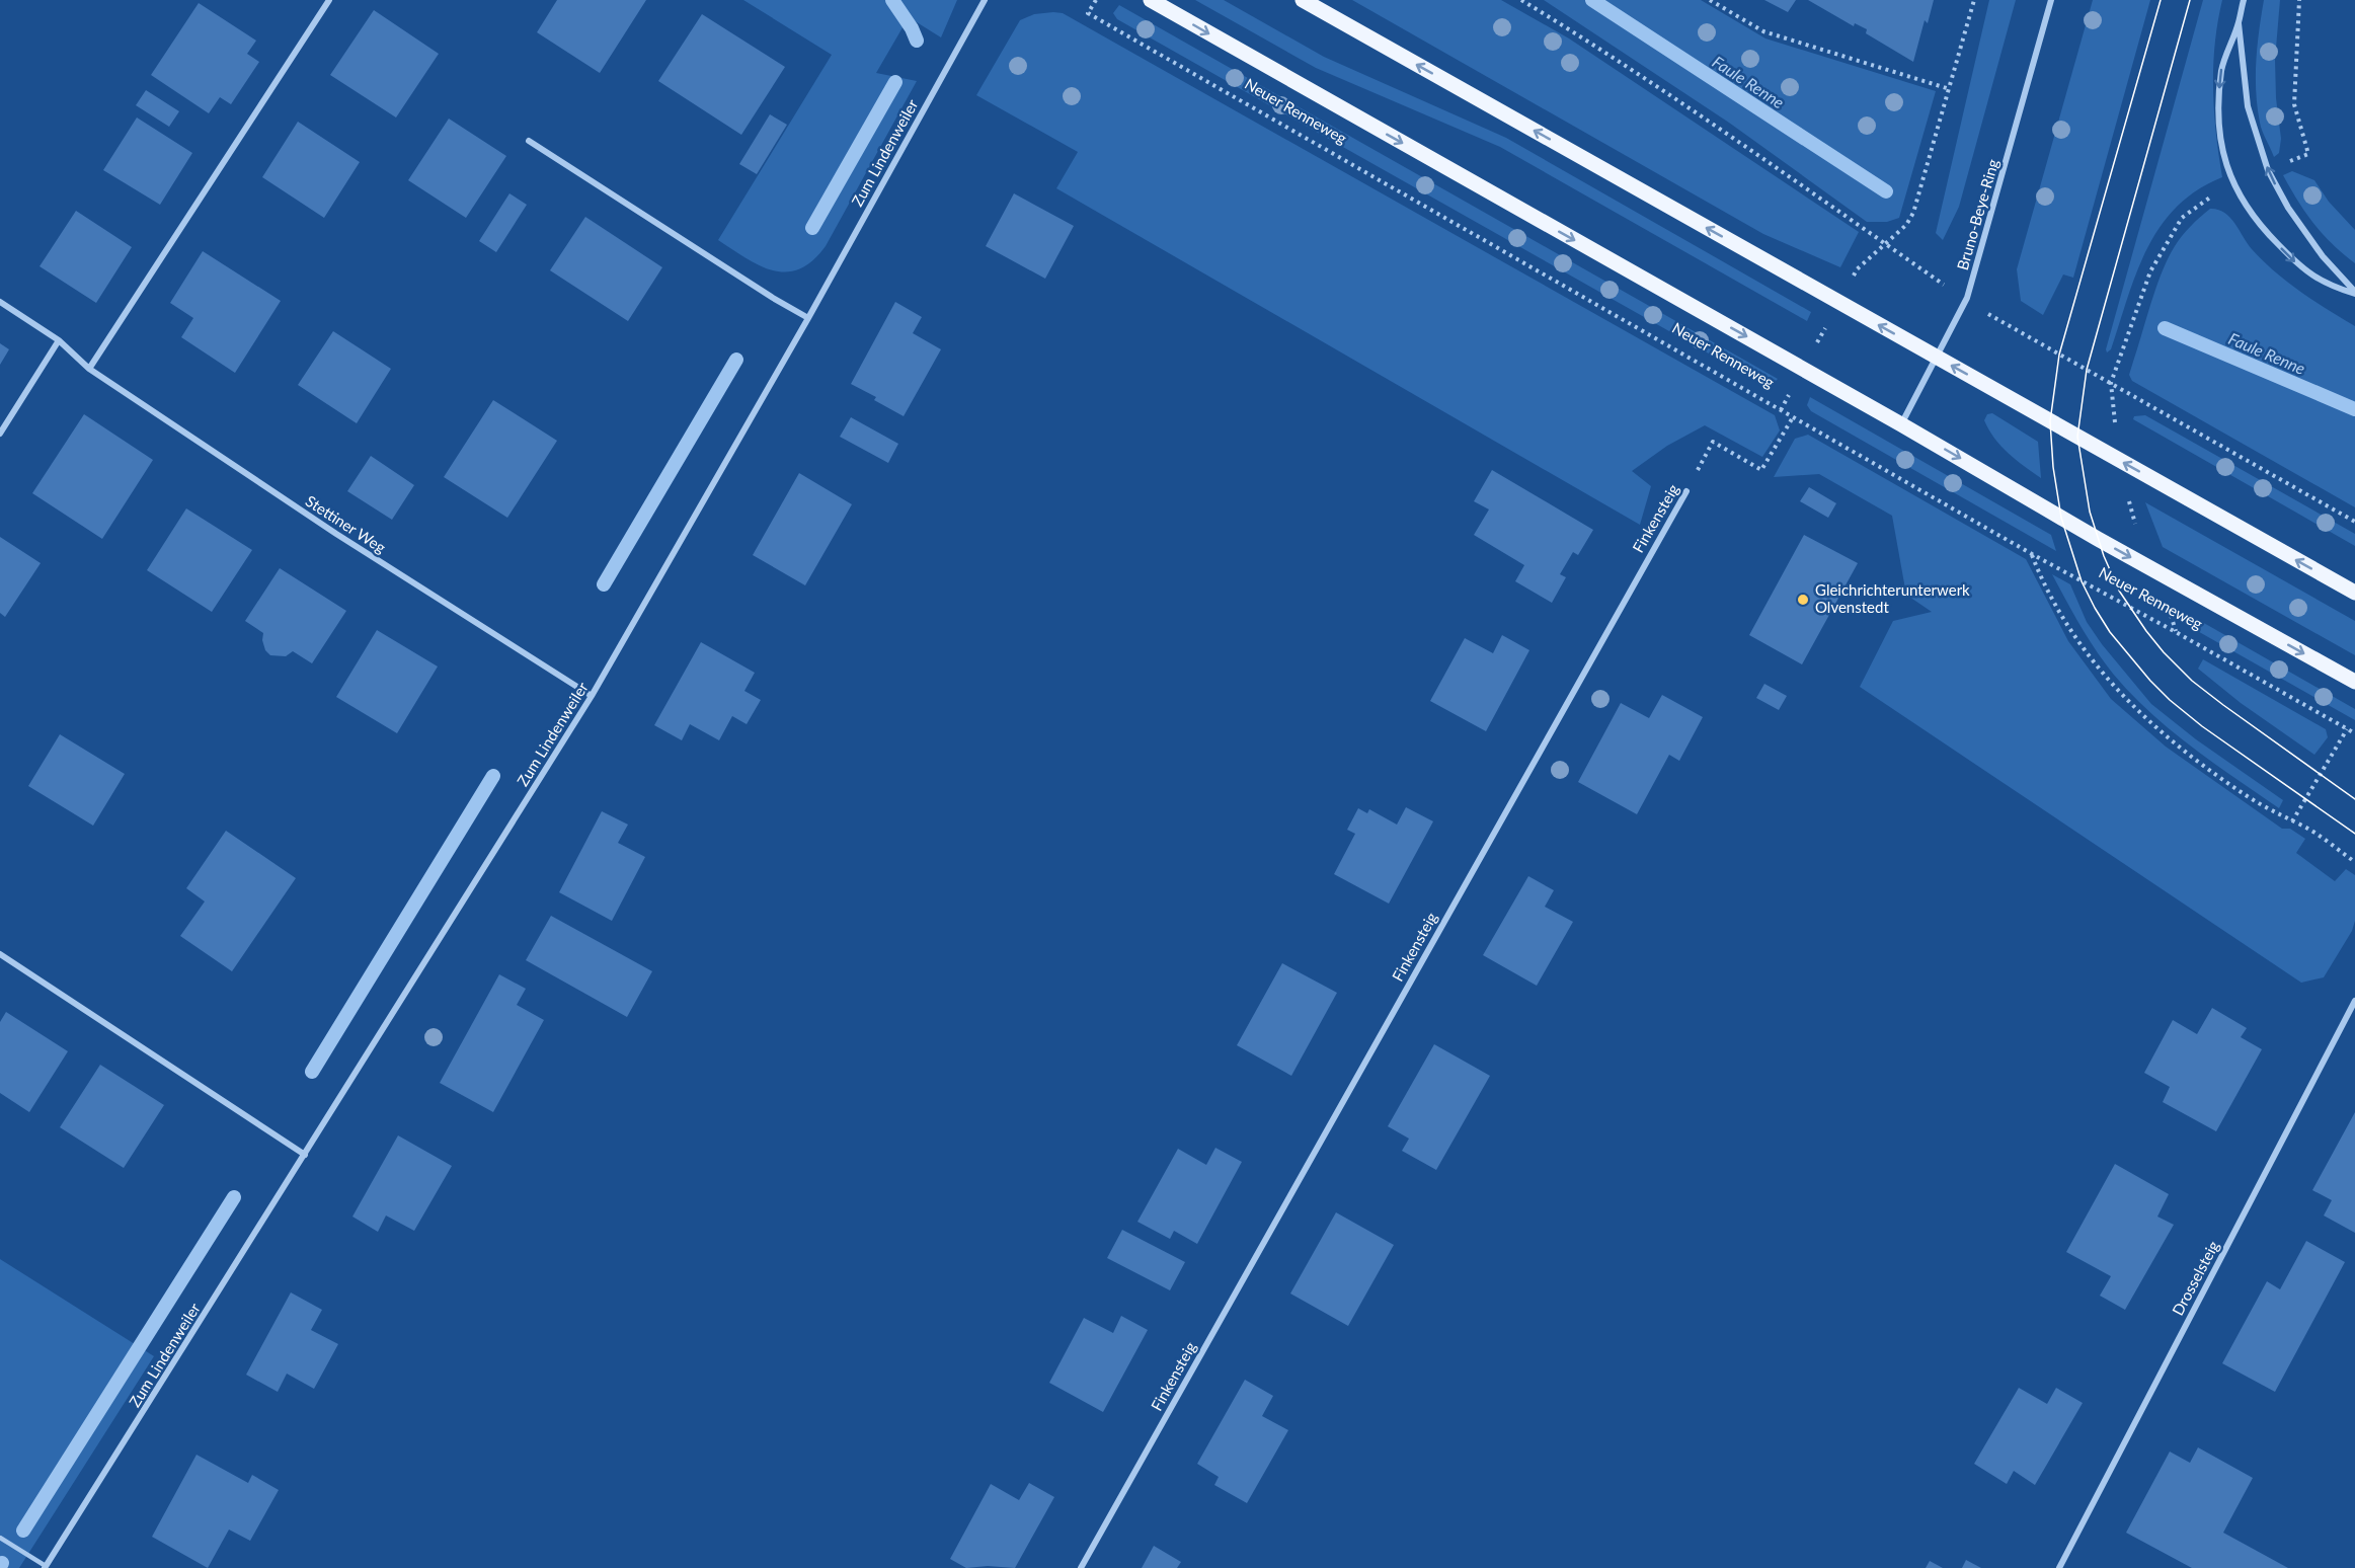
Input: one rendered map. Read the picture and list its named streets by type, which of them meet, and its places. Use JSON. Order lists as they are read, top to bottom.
{
  "streets": {
    "main road": ["Neuer Renneweg"],
    "street": [
      "Zum Lindenweiler",
      "Bruno-Beye-Ring",
      "Finkensteig",
      "Stettiner Weg",
      "Drosselsteig"
    ]
  },
  "crossings": [
    ["Neuer Renneweg", "Bruno-Beye-Ring"],
    ["Neuer Renneweg", "Finkensteig"],
    ["Zum Lindenweiler", "Stettiner Weg"]
  ],
  "water": ["Faule Renne"],
  "places": ["Gleichrichterunterwerk Olvenstedt"]
}
